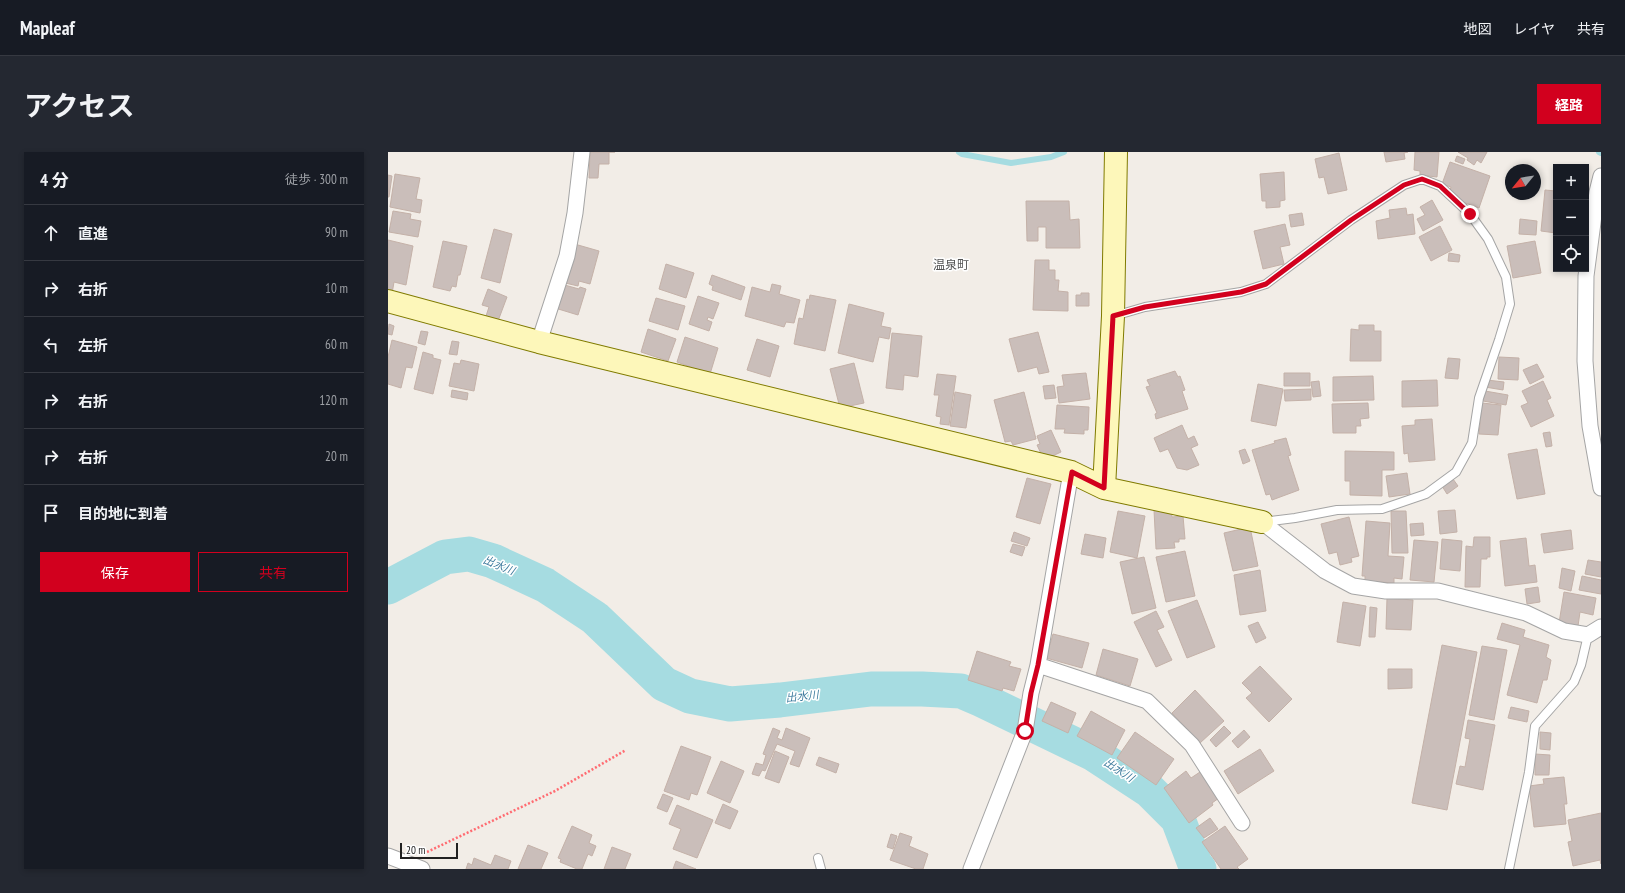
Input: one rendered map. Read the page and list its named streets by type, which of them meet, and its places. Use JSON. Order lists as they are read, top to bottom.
{
  "districts": ["温泉町"],
  "water": ["出水川"],
  "scale_bar": "20 m",
  "north": "bottom left",
  "page": {
    "header": "Mapleaf",
    "nav": ["地図", "レイヤ", "共有"],
    "title": "アクセス",
    "buttons": [
      "経路",
      ["保存", "共有"]
    ],
    "heading": ["4 分", "徒歩 · 300 m"],
    "map_buttons": ["+", "−"],
    "list": [
      ["直進", "90 m"],
      ["右折", "10 m"],
      ["左折", "60 m"],
      ["右折", "120 m"],
      ["右折", "20 m"],
      "目的地に到着"
    ],
    "scale": "20 m"
  }
}
